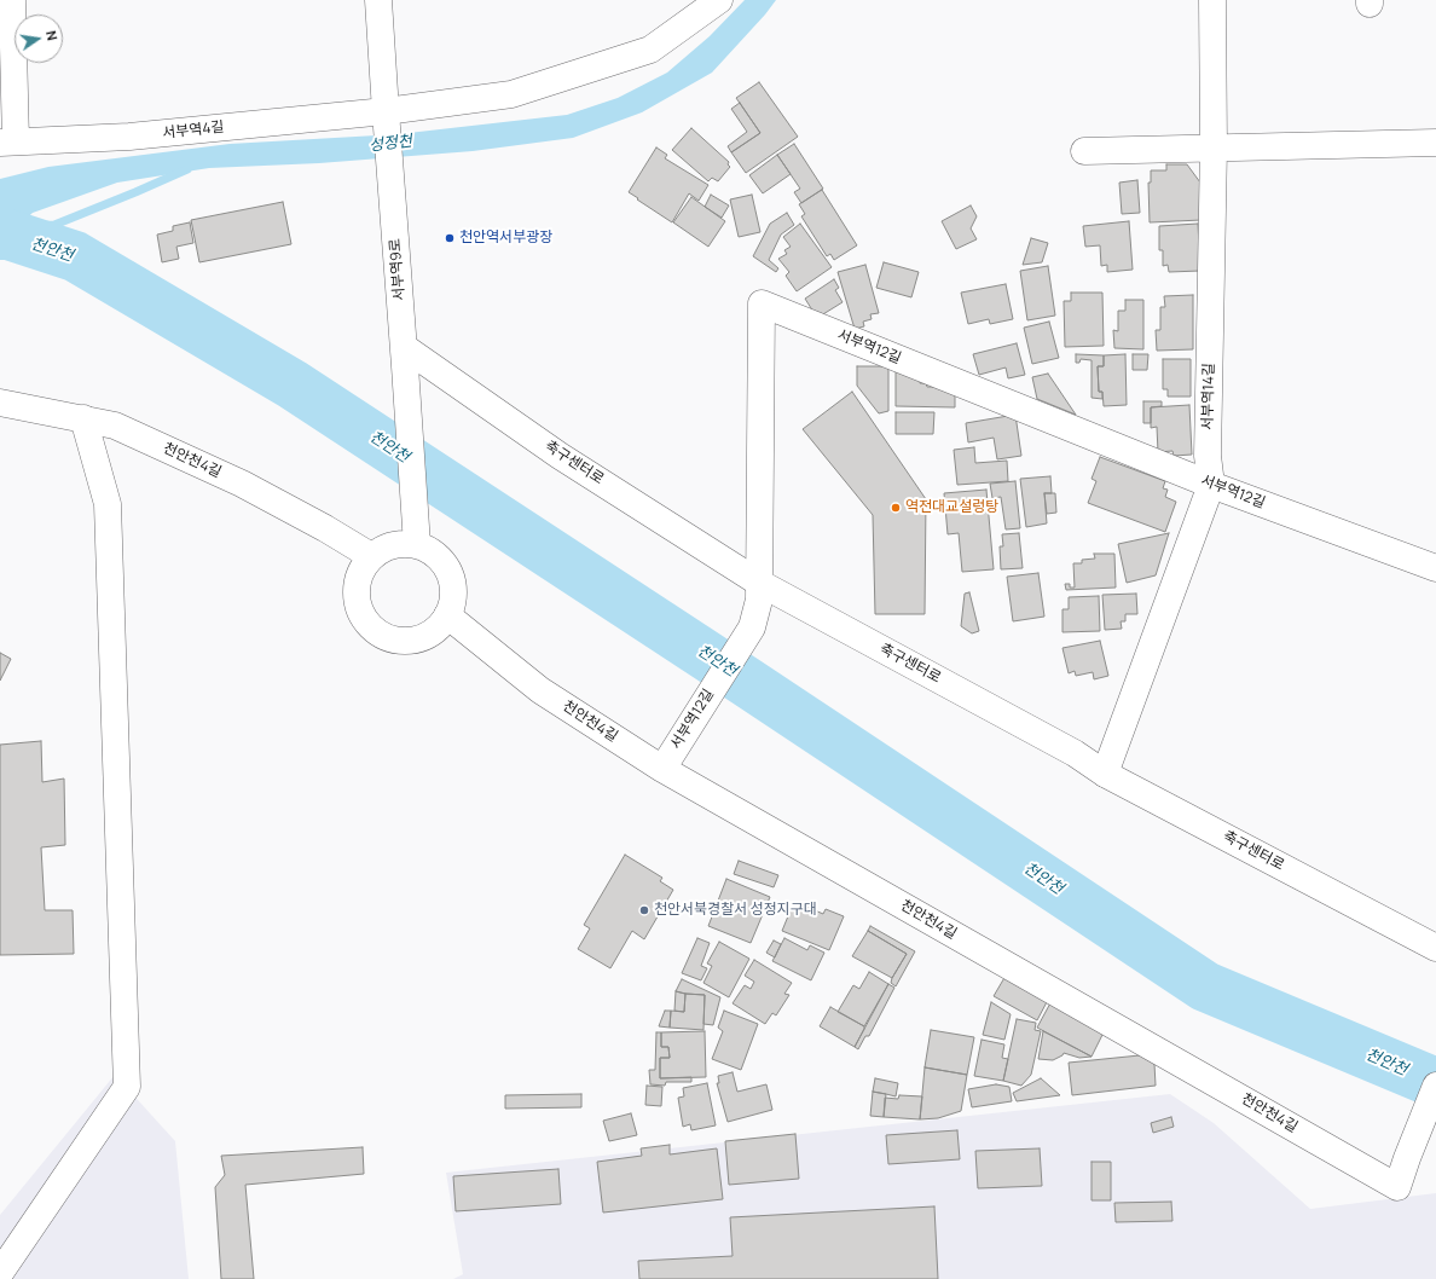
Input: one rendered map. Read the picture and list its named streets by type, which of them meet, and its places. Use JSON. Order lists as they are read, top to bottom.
{
  "streets": {
    "street": [
      "서부역4길",
      "서부역9로",
      "서부역12길",
      "서부역14길",
      "천안천4길",
      "축구센터로"
    ]
  },
  "crossings": [
    ["서부역4길", "서부역9로"],
    ["서부역9로", "천안천4길"],
    ["서부역9로", "축구센터로"],
    ["서부역12길", "서부역14길"],
    ["서부역12길", "천안천4길"],
    ["서부역12길", "축구센터로"],
    ["서부역14길", "축구센터로"]
  ],
  "water": ["성정천", "천안천"],
  "places": ["천안역서부광장", "역전대교설렁탕", "천안서북경찰서 성정지구대"],
  "north": "right"
}
